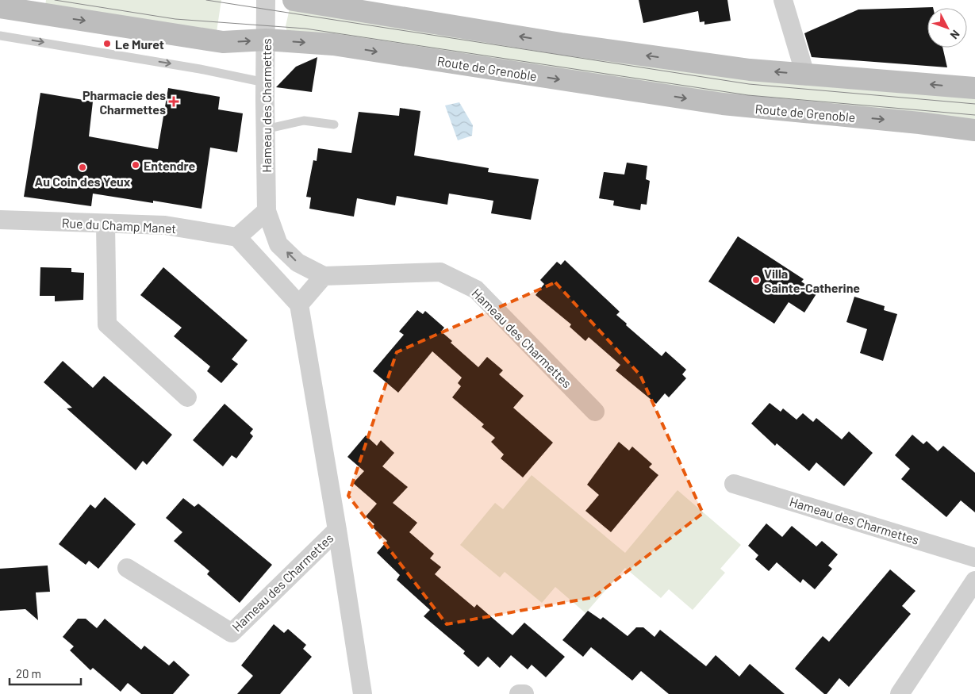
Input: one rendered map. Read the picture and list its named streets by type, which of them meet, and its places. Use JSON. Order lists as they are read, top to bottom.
{
  "streets": {
    "main road": ["Route de Grenoble"],
    "street": ["Hameau des Charmettes", "Rue du Champ Manet"]
  },
  "crossings": [
    ["Route de Grenoble", "Hameau des Charmettes"]
  ],
  "places": {
    "other": [
      "Le Muret",
      "Entendre",
      "Au Coin des Yeux",
      "Villa Sainte-Catherine"
    ],
    "health": ["Pharmacie des Charmettes"]
  },
  "scale_bar": "20 m",
  "north": "bottom right"
}
